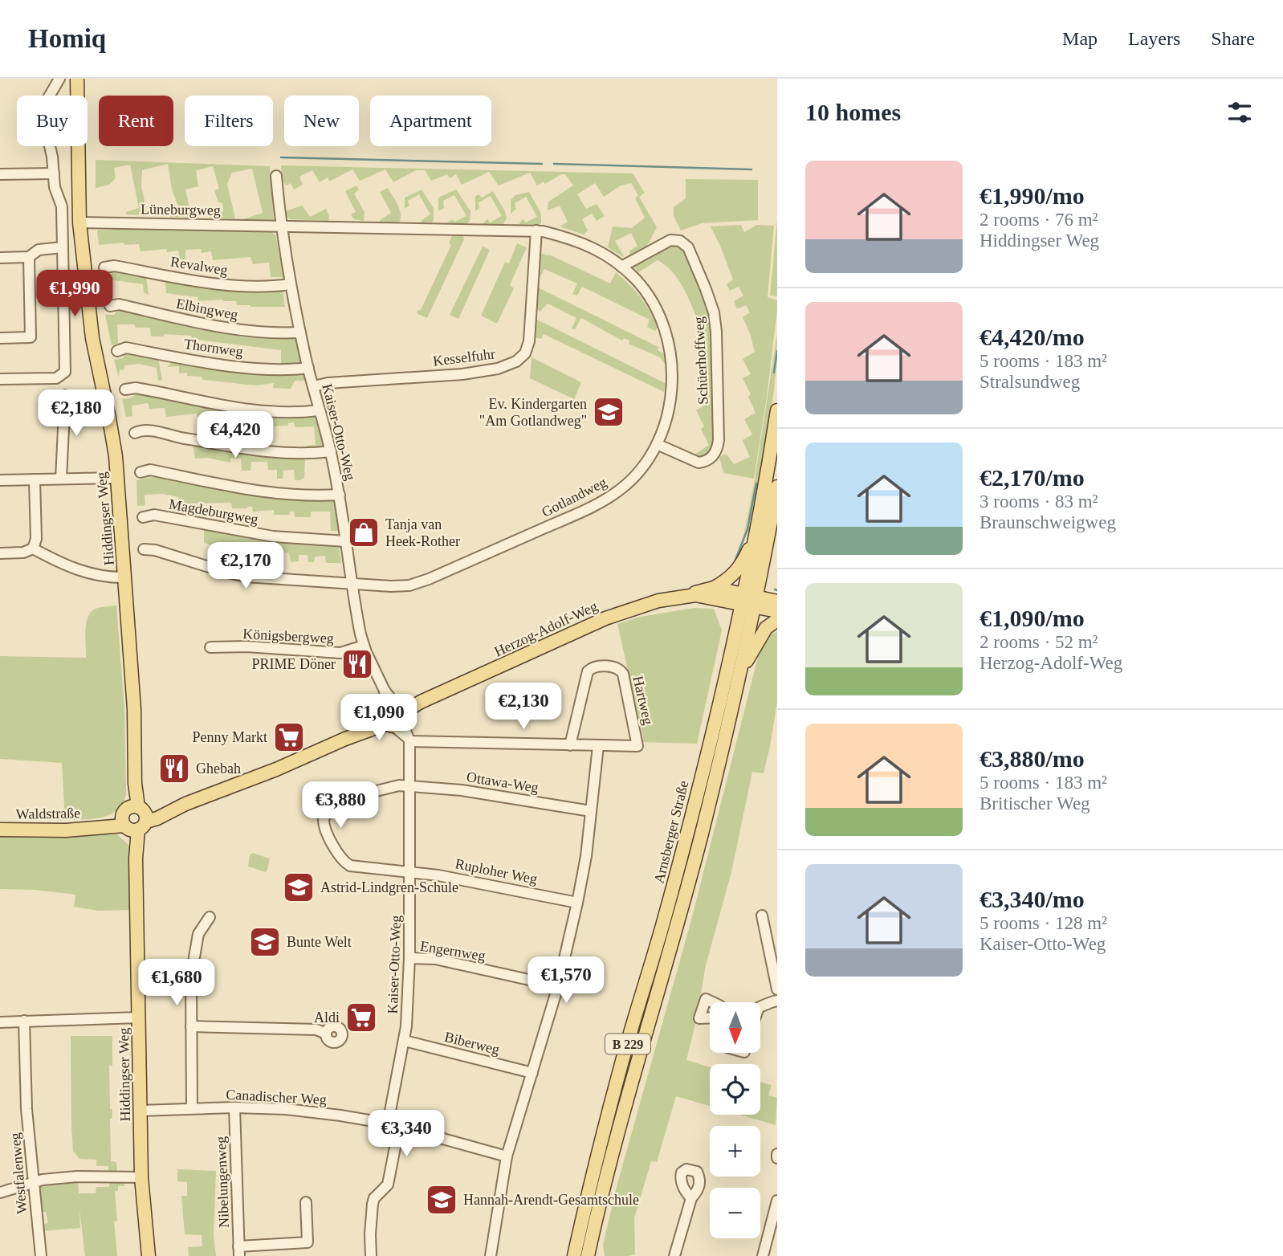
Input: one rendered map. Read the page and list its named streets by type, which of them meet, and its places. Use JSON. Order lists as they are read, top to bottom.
{
  "streets": {
    "main road": [
      "Hiddingser Weg",
      "Herzog-Adolf-Weg",
      "Waldstraße",
      "Arnsberger Straße",
      "B 229"
    ],
    "street": [
      "Lüneburgweg",
      "Revalweg",
      "Elbingweg",
      "Thornweg",
      "Kesselfuhr",
      "Schüerhoffweg",
      "Kaiser-Otto-Weg",
      "Gotlandweg",
      "Magdeburgweg",
      "Königsbergweg",
      "Hartweg",
      "Ottawa-Weg",
      "Ruploher Weg",
      "Engernweg",
      "Biberweg",
      "Canadischer Weg",
      "Westfalenweg",
      "Nibelungenweg"
    ]
  },
  "crossings": [
    ["Lüneburgweg", "Kaiser-Otto-Weg"],
    ["Lüneburgweg", "Gotlandweg"],
    ["Lüneburgweg", "Hiddingser Weg"],
    ["Revalweg", "Kaiser-Otto-Weg"],
    ["Elbingweg", "Kaiser-Otto-Weg"],
    ["Thornweg", "Kaiser-Otto-Weg"],
    ["Kesselfuhr", "Kaiser-Otto-Weg"],
    ["Kesselfuhr", "Gotlandweg"],
    ["Schüerhoffweg", "Gotlandweg"],
    ["Kaiser-Otto-Weg", "Gotlandweg"],
    ["Kaiser-Otto-Weg", "Magdeburgweg"],
    ["Kaiser-Otto-Weg", "Herzog-Adolf-Weg"],
    ["Kaiser-Otto-Weg", "Königsbergweg"],
    ["Kaiser-Otto-Weg", "Hartweg"],
    ["Kaiser-Otto-Weg", "Ottawa-Weg"],
    ["Kaiser-Otto-Weg", "Ruploher Weg"],
    ["Kaiser-Otto-Weg", "Engernweg"],
    ["Kaiser-Otto-Weg", "Biberweg"],
    ["Kaiser-Otto-Weg", "Canadischer Weg"],
    ["Hiddingser Weg", "Herzog-Adolf-Weg"],
    ["Hiddingser Weg", "Waldstraße"],
    ["Hiddingser Weg", "Canadischer Weg"],
    ["Herzog-Adolf-Weg", "Waldstraße"],
    ["Herzog-Adolf-Weg", "Arnsberger Straße"],
    ["Ottawa-Weg", "Ruploher Weg"],
    ["Canadischer Weg", "Nibelungenweg"]
  ],
  "places": {
    "school or university": [
      "Ev. Kindergarten \"Am Gotlandweg\"",
      "Astrid-Lindgren-Schule",
      "Bunte Welt",
      "Hannah-Arendt-Gesamtschule"
    ],
    "shop": ["Tanja van Heek-Rother"],
    "restaurant": ["PRIME Döner", "Ghebah"],
    "supermarket": ["Penny Markt", "Aldi"]
  },
  "north": "bottom",
  "page": {
    "header": "Homiq",
    "nav": ["Map", "Layers", "Share"],
    "heading": "10 homes",
    "chip": [
      "Buy",
      "Rent",
      "Filters",
      "New",
      "Apartment"
    ],
    "list": [
      {
        "name": "€1,990/mo",
        "note": "2 rooms · 76 m² · Hiddingser Weg"
      },
      {
        "name": "€4,420/mo",
        "note": "5 rooms · 183 m² · Stralsundweg"
      },
      {
        "name": "€2,170/mo",
        "note": "3 rooms · 83 m² · Braunschweigweg"
      },
      {
        "name": "€1,090/mo",
        "note": "2 rooms · 52 m² · Herzog-Adolf-Weg"
      },
      {
        "name": "€3,880/mo",
        "note": "5 rooms · 183 m² · Britischer Weg"
      },
      {
        "name": "€3,340/mo",
        "note": "5 rooms · 128 m² · Kaiser-Otto-Weg"
      }
    ],
    "price": [
      "€1,990",
      "€2,180",
      "€4,420",
      "€2,170",
      "€2,130",
      "€1,090",
      "€3,880",
      "€1,570",
      "€1,680",
      "€3,340"
    ],
    "map_buttons": ["+", "−"]
  }
}
